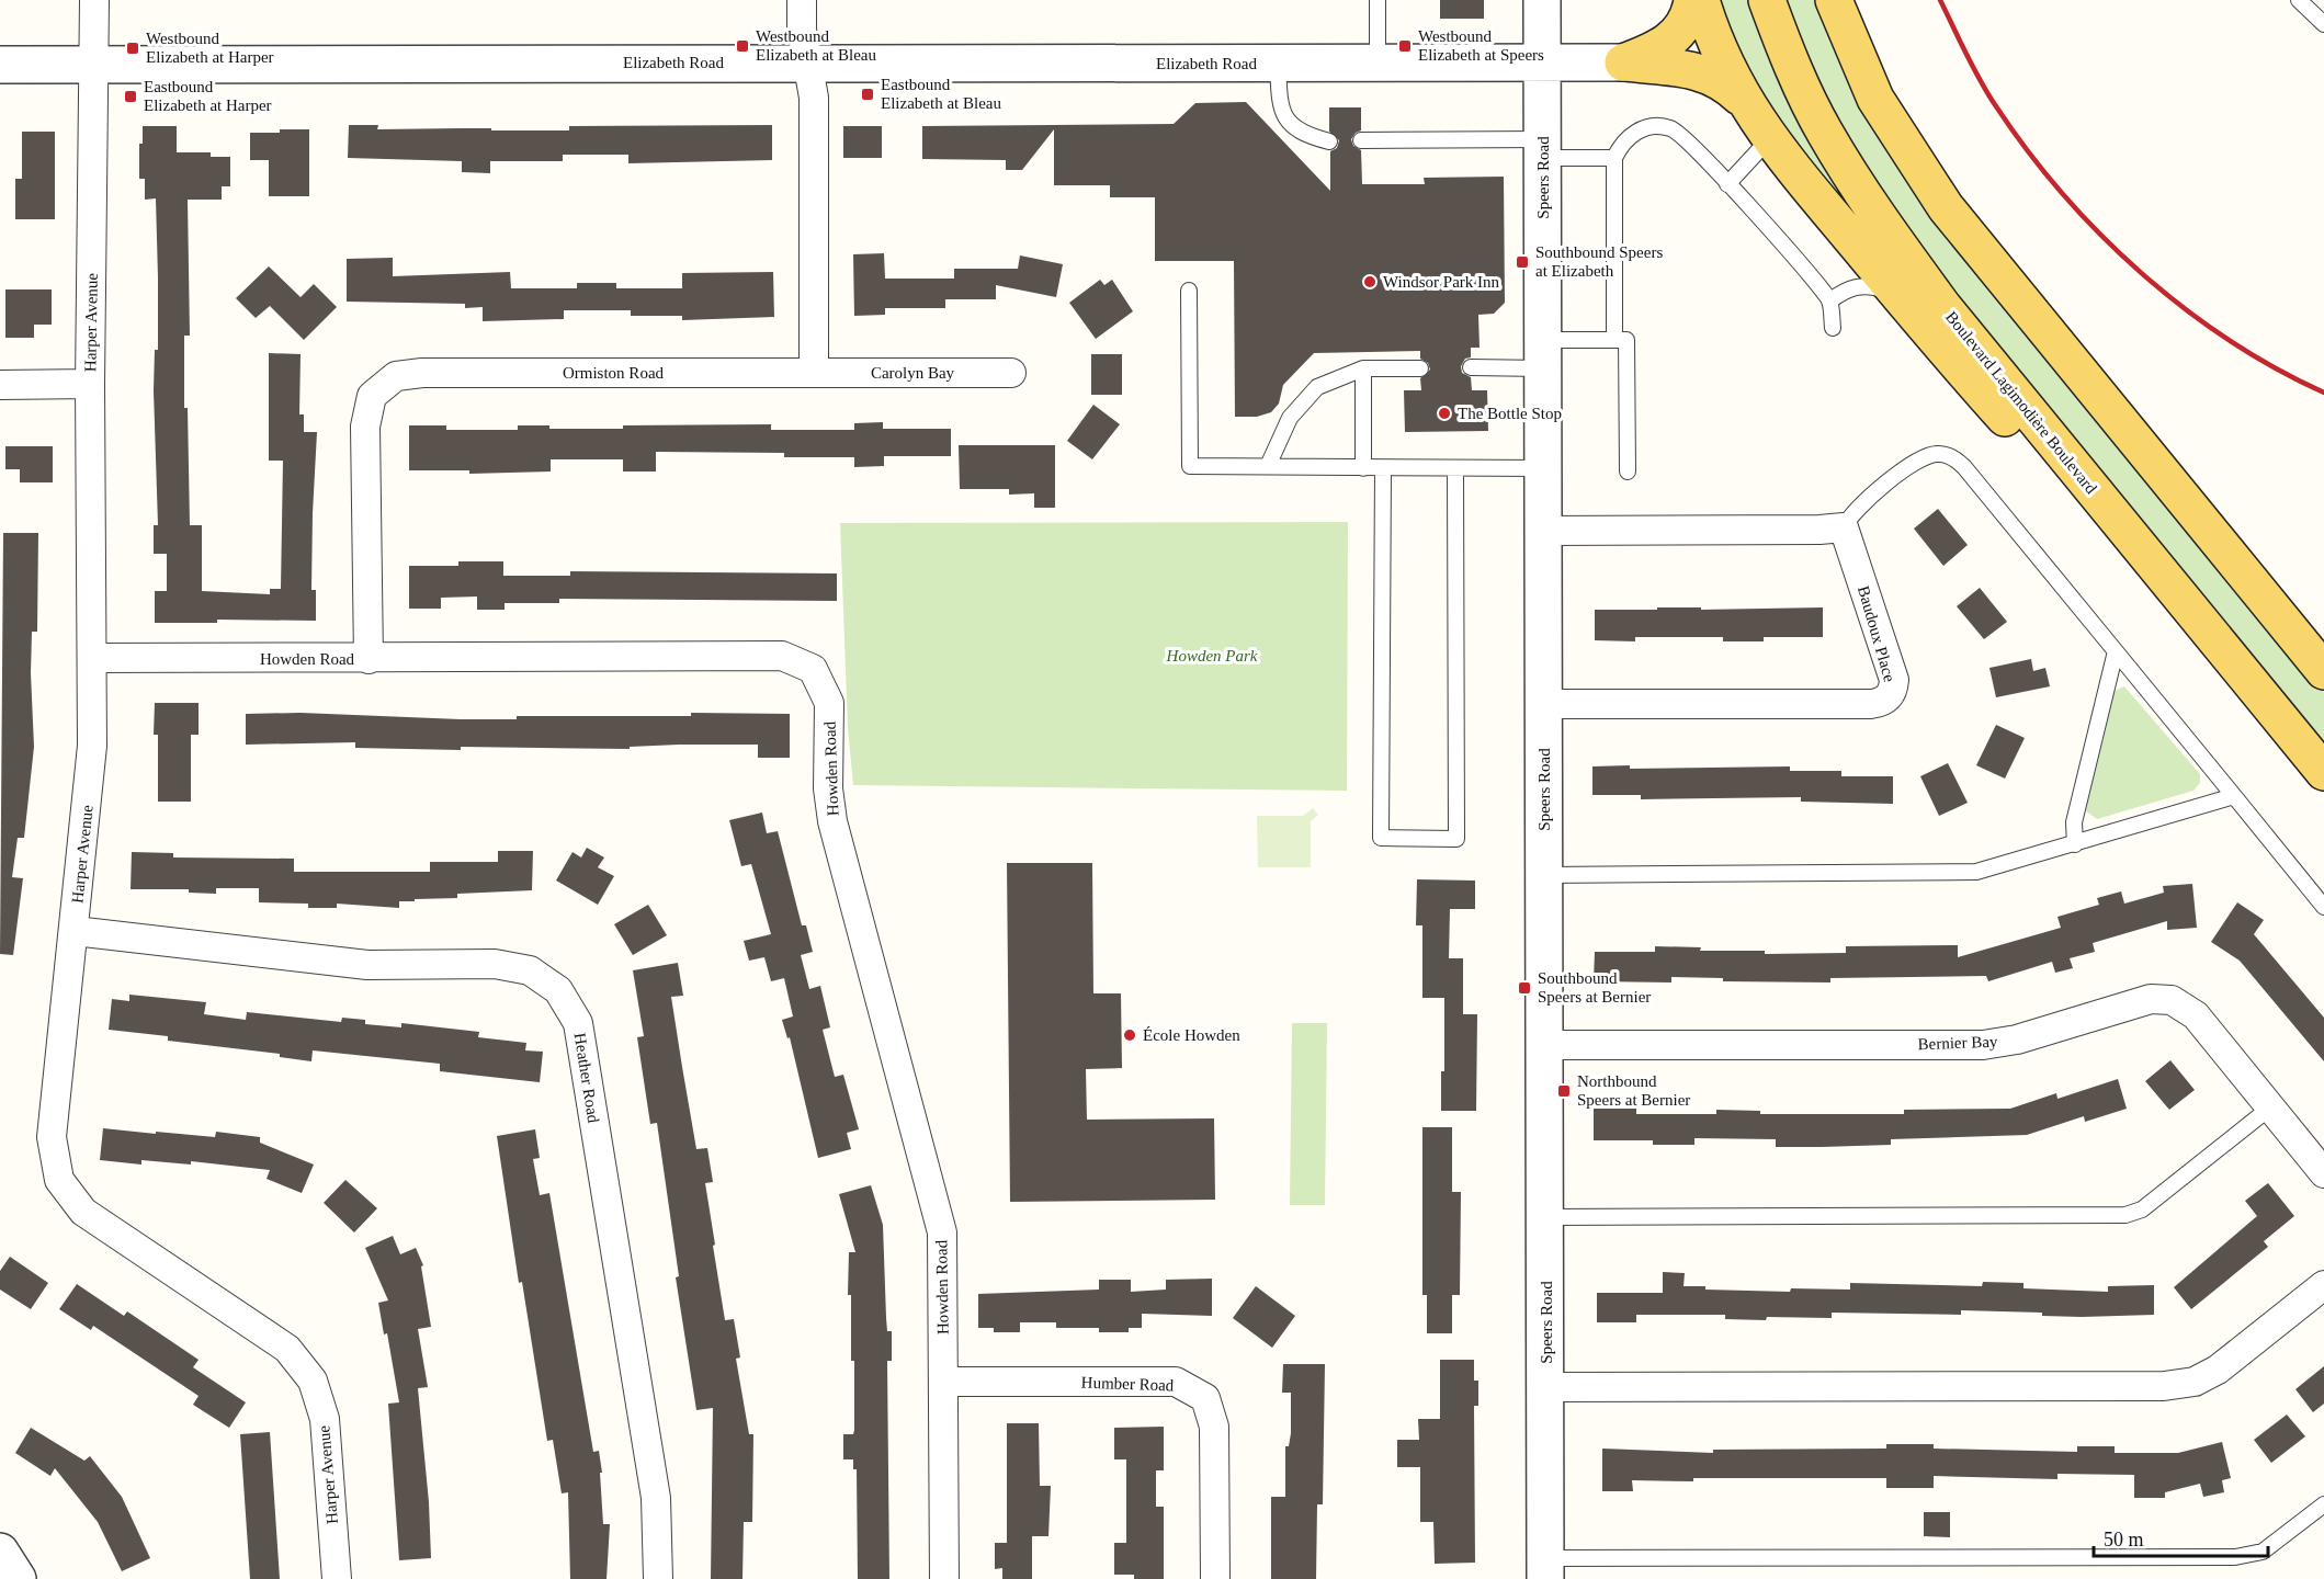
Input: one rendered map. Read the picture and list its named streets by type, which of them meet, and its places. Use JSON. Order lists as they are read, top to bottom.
{
  "streets": {
    "main road": ["Boulevard Lagimodière Boulevard"],
    "street": [
      "Elizabeth Road",
      "Speers Road",
      "Harper Avenue",
      "Ormiston Road",
      "Carolyn Bay",
      "Baudoux Place",
      "Howden Road",
      "Bernier Bay",
      "Heather Road",
      "Humber Road"
    ]
  },
  "crossings": [
    ["Elizabeth Road", "Speers Road"],
    ["Elizabeth Road", "Harper Avenue"],
    ["Speers Road", "Baudoux Place"],
    ["Speers Road", "Bernier Bay"],
    ["Harper Avenue", "Howden Road"],
    ["Harper Avenue", "Heather Road"],
    ["Ormiston Road", "Carolyn Bay"],
    ["Ormiston Road", "Howden Road"],
    ["Howden Road", "Humber Road"]
  ],
  "parks": ["Howden Park"],
  "places": {
    "transit": [
      "Westbound Elizabeth at Bleau",
      "Westbound Elizabeth at Speers",
      "Westbound Elizabeth at Harper",
      "Eastbound Elizabeth at Bleau",
      "Eastbound Elizabeth at Harper",
      "Southbound Speers at Elizabeth",
      "Southbound Speers at Bernier",
      "Northbound Speers at Bernier"
    ],
    "other": ["Windsor Park Inn", "The Bottle Stop", "École Howden"]
  },
  "scale_bar": "50 m"
}
